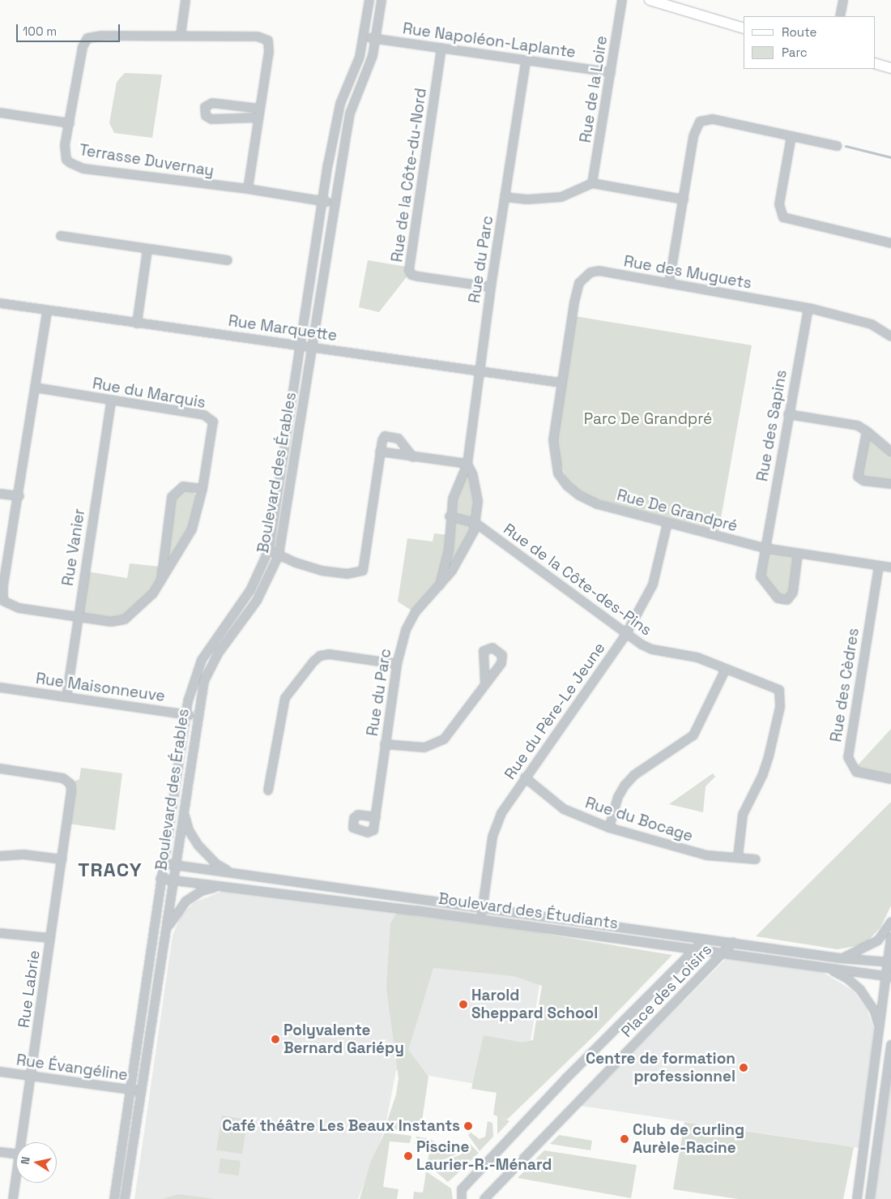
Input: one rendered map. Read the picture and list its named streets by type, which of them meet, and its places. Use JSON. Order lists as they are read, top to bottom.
{
  "streets": {
    "street": [
      "Rue Napoléon-Laplante",
      "Rue de la Loire",
      "Terrasse Duvernay",
      "Rue de la Côte-du-Nord",
      "Rue du Parc",
      "Rue des Muguets",
      "Rue Marquette",
      "Rue du Marquis",
      "Rue des Sapins",
      "Boulevard des Érables",
      "Rue De Grandpré",
      "Rue Vanier",
      "Rue de la Côte-des-Pins",
      "Rue des Cèdres",
      "Rue Maisonneuve",
      "Rue du Père-Le Jeune",
      "Rue du Bocage",
      "Boulevard des Étudiants",
      "Rue Labrie",
      "Place des Loisirs",
      "Rue Évangéline"
    ]
  },
  "crossings": [
    ["Rue Napoléon-Laplante", "Rue de la Loire"],
    ["Rue Napoléon-Laplante", "Rue de la Côte-du-Nord"],
    ["Rue Napoléon-Laplante", "Rue du Parc"],
    ["Rue Napoléon-Laplante", "Boulevard des Érables"],
    ["Terrasse Duvernay", "Boulevard des Érables"],
    ["Rue de la Côte-du-Nord", "Rue du Parc"],
    ["Rue du Parc", "Rue Marquette"],
    ["Rue du Parc", "Rue de la Côte-des-Pins"],
    ["Rue des Muguets", "Rue Marquette"],
    ["Rue des Muguets", "Rue des Sapins"],
    ["Rue des Muguets", "Rue De Grandpré"],
    ["Rue Marquette", "Rue du Marquis"],
    ["Rue Marquette", "Boulevard des Érables"],
    ["Rue Marquette", "Rue De Grandpré"],
    ["Rue du Marquis", "Rue Vanier"],
    ["Rue des Sapins", "Rue De Grandpré"],
    ["Boulevard des Érables", "Rue Maisonneuve"],
    ["Boulevard des Érables", "Boulevard des Étudiants"],
    ["Boulevard des Érables", "Rue Évangéline"],
    ["Rue De Grandpré", "Rue des Cèdres"],
    ["Rue De Grandpré", "Rue du Père-Le Jeune"],
    ["Rue Vanier", "Rue Maisonneuve"],
    ["Rue de la Côte-des-Pins", "Rue du Père-Le Jeune"],
    ["Rue de la Côte-des-Pins", "Rue du Bocage"],
    ["Rue du Père-Le Jeune", "Rue du Bocage"],
    ["Rue du Père-Le Jeune", "Boulevard des Étudiants"],
    ["Boulevard des Étudiants", "Place des Loisirs"],
    ["Rue Labrie", "Rue Évangéline"]
  ],
  "districts": ["TRACY"],
  "parks": ["Parc De Grandpré"],
  "places": [
    "Harold Sheppard School",
    "Polyvalente Bernard Gariépy",
    "Centre de formation professionnel",
    "Café théâtre Les Beaux Instants",
    "Club de curling Aurèle-Racine",
    "Piscine Laurier-R.-Ménard"
  ],
  "legend": ["Route", "Parc"],
  "scale_bar": "100 m",
  "north": "left"
}
